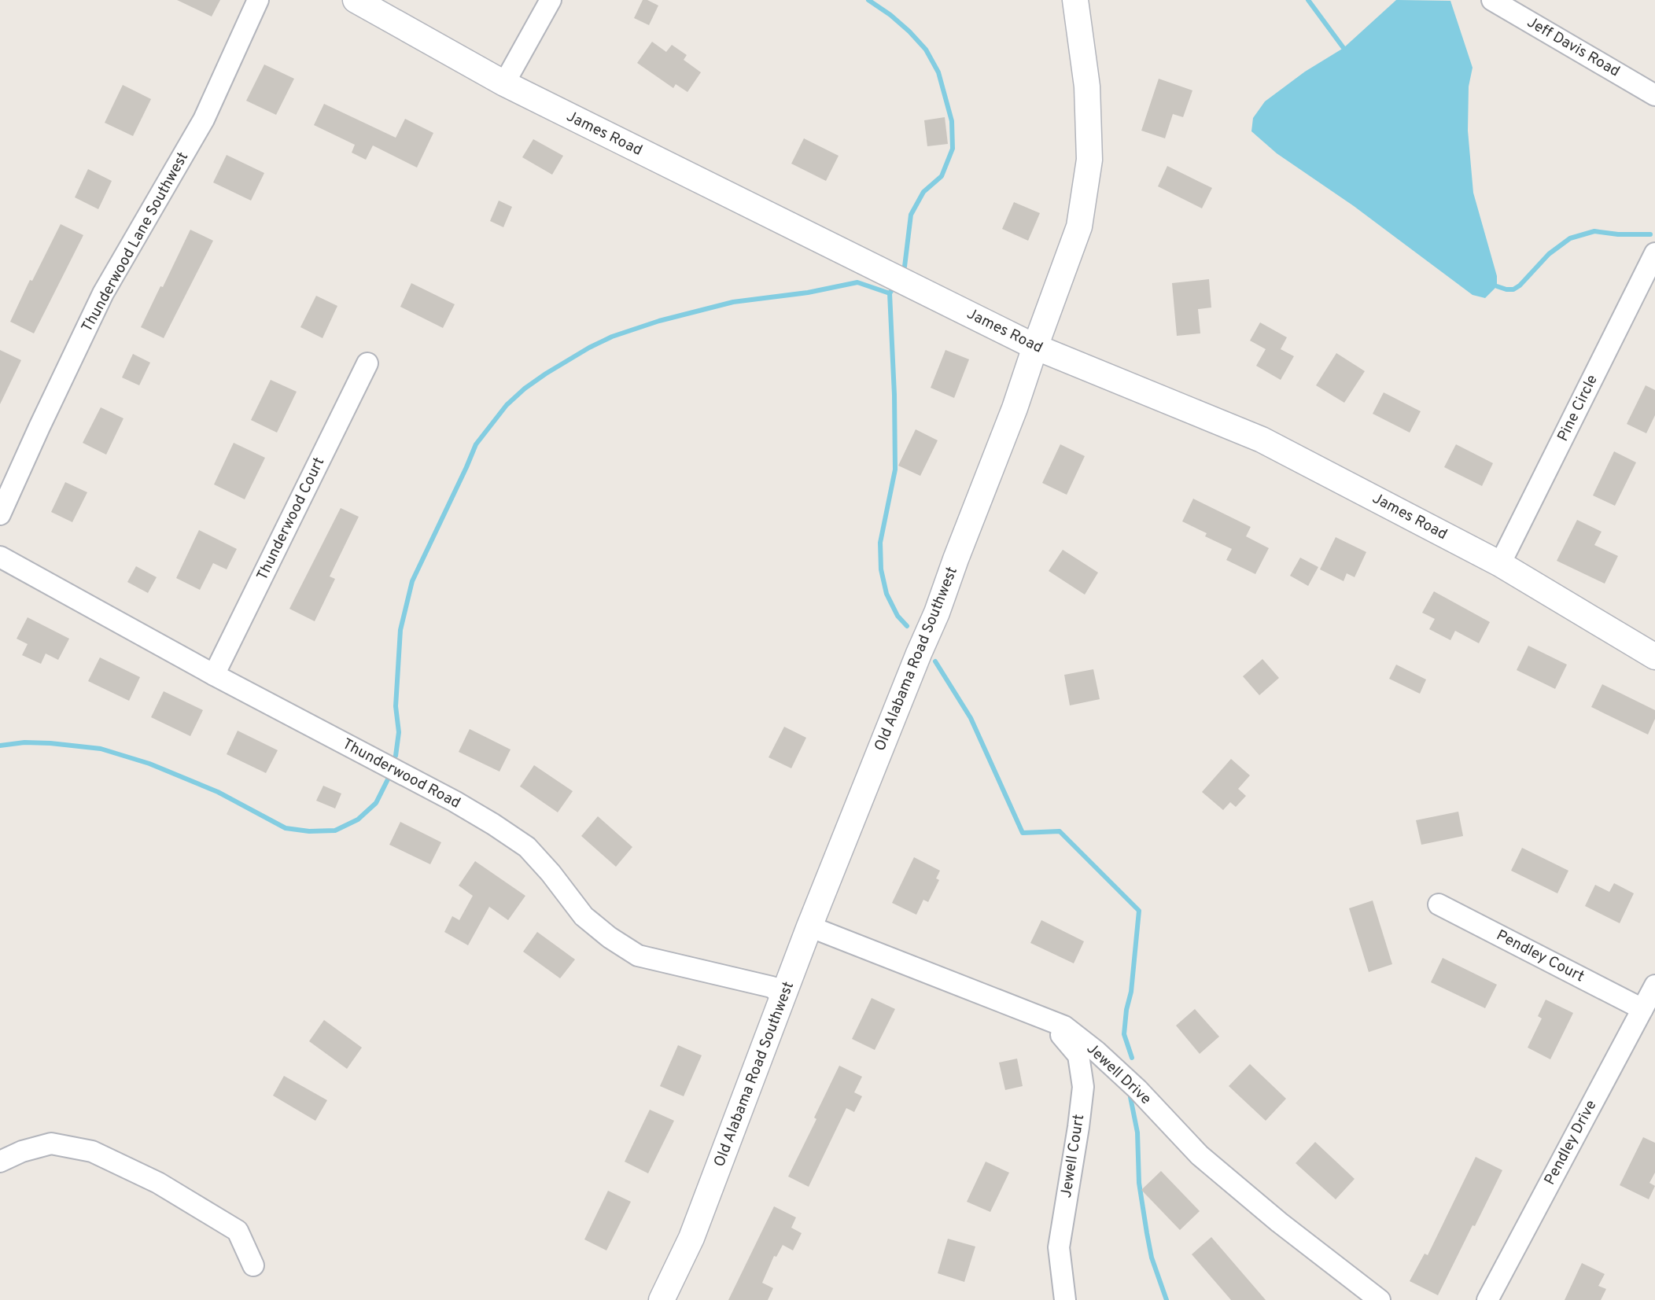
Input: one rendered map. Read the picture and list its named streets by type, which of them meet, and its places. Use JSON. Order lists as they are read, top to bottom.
{
  "streets": {
    "street": [
      "Jeff Davis Road",
      "James Road",
      "Thunderwood Lane Southwest",
      "Pine Circle",
      "Thunderwood Court",
      "Old Alabama Road Southwest",
      "Thunderwood Road",
      "Pendley Court",
      "Jewell Drive",
      "Pendley Drive",
      "Jewell Court"
    ]
  },
  "crossings": [
    ["James Road", "Pine Circle"],
    ["James Road", "Old Alabama Road Southwest"],
    ["Thunderwood Court", "Thunderwood Road"],
    ["Old Alabama Road Southwest", "Thunderwood Road"],
    ["Old Alabama Road Southwest", "Jewell Drive"],
    ["Pendley Court", "Pendley Drive"],
    ["Jewell Drive", "Jewell Court"]
  ]
}
